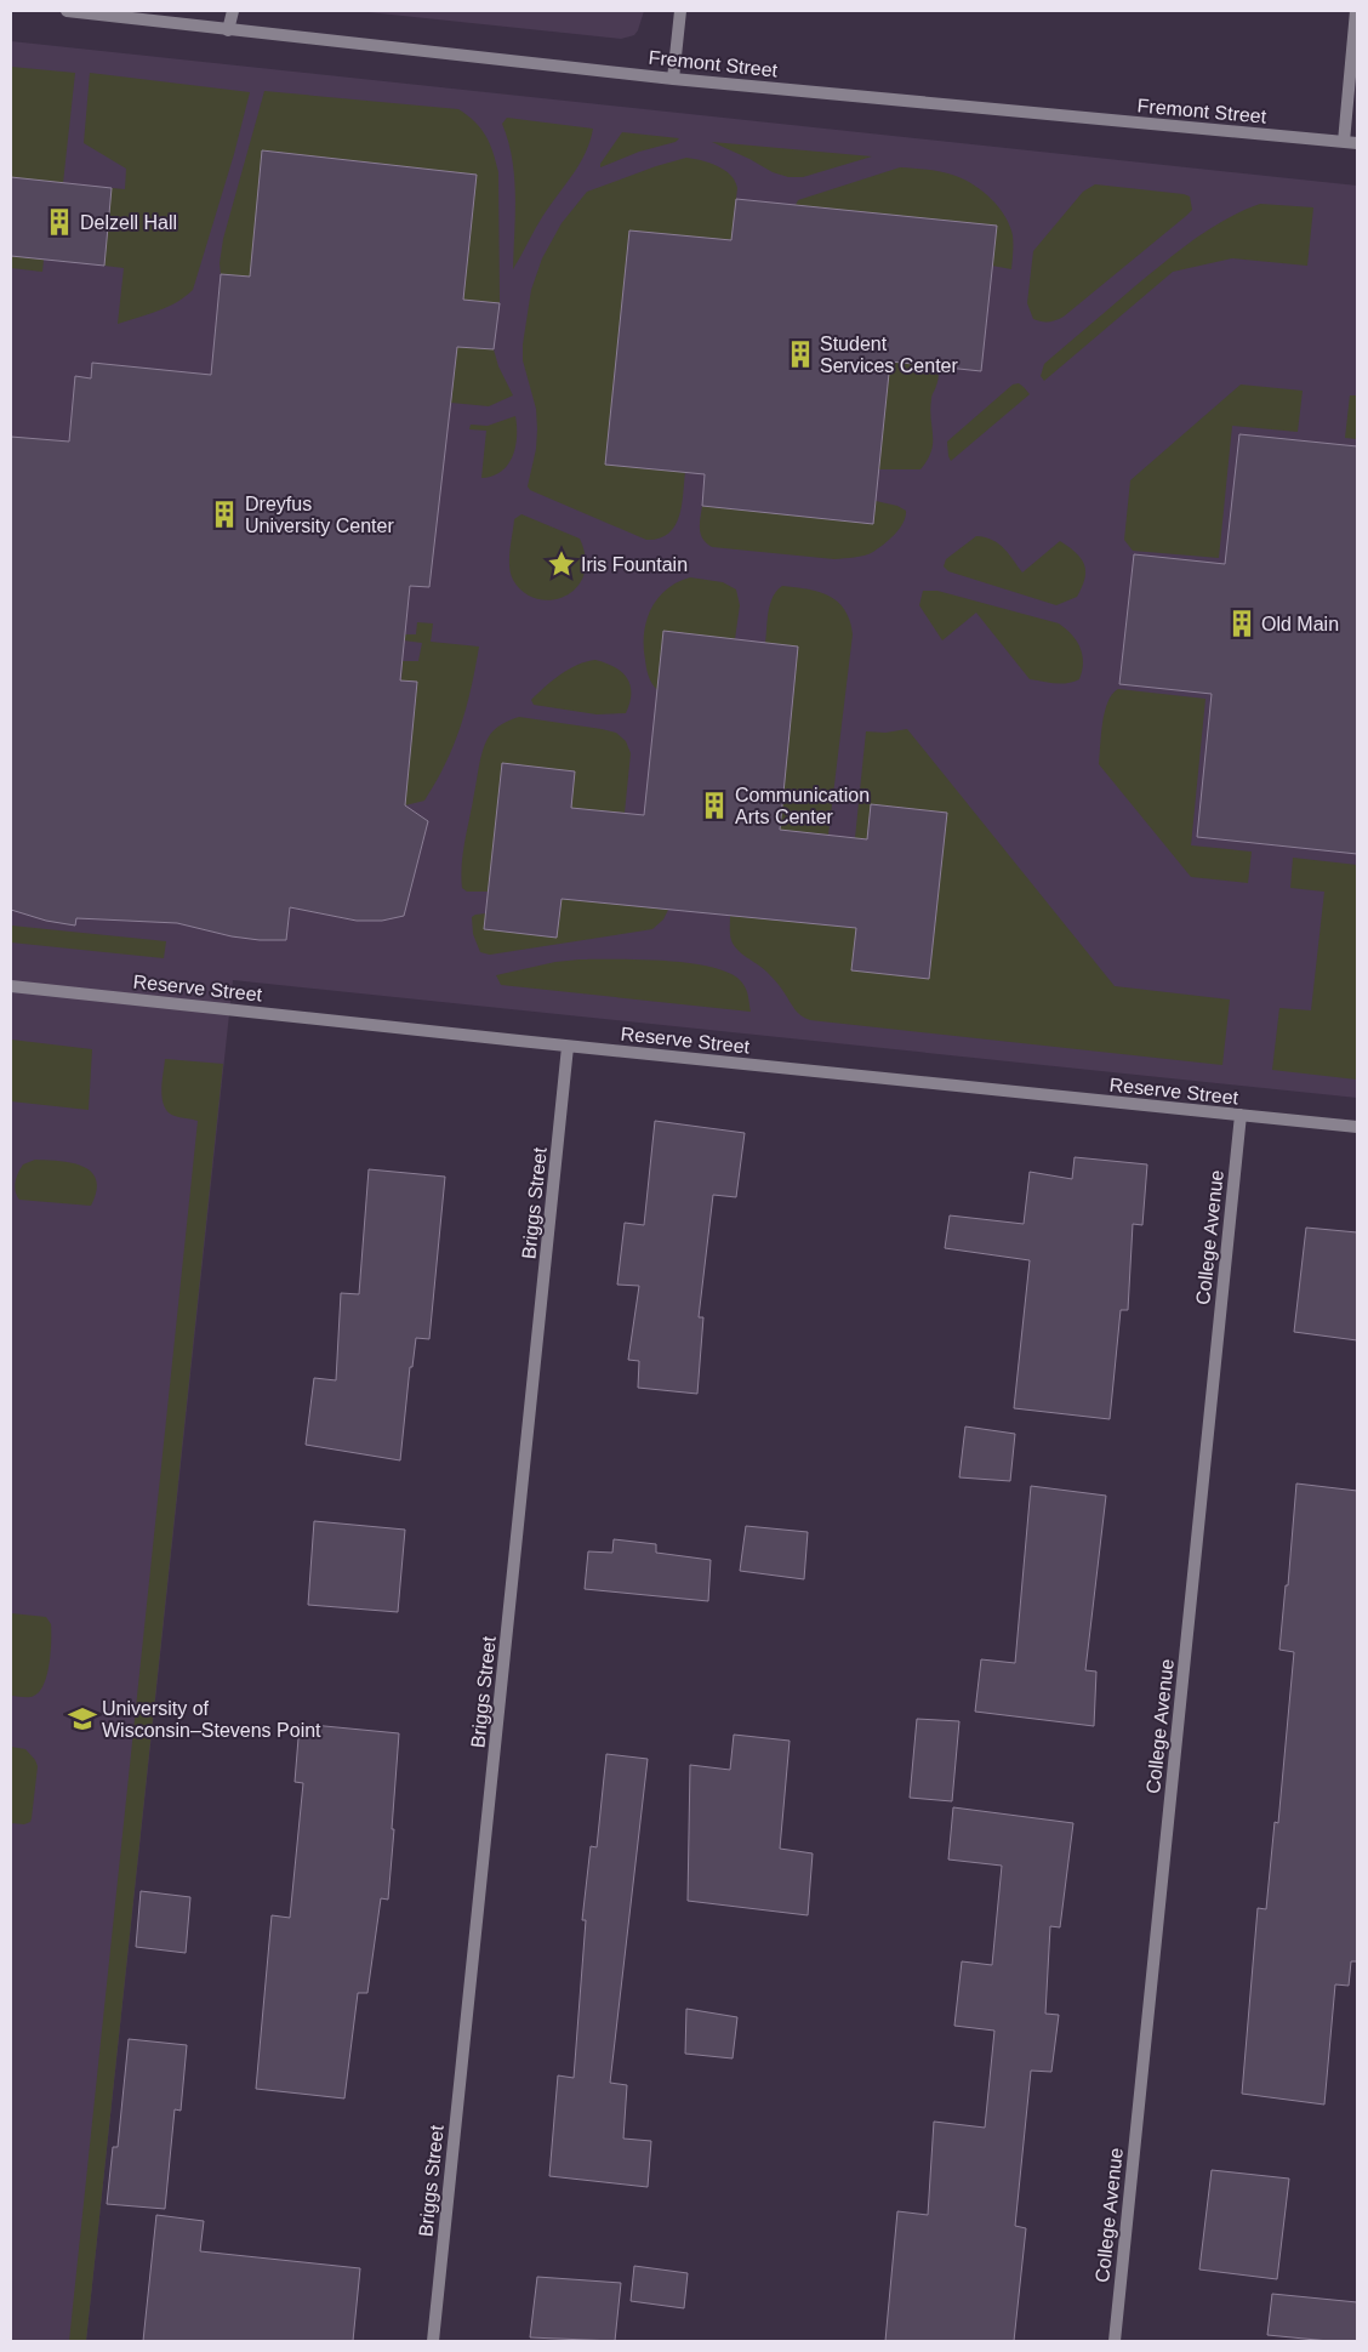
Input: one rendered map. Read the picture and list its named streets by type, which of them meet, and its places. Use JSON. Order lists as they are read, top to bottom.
{
  "streets": {
    "street": [
      "Fremont Street",
      "Reserve Street",
      "Briggs Street",
      "College Avenue"
    ]
  },
  "crossings": [
    ["Reserve Street", "Briggs Street"],
    ["Reserve Street", "College Avenue"]
  ],
  "places": {
    "building": [
      "Delzell Hall",
      "Student Services Center",
      "Dreyfus University Center",
      "Old Main",
      "Communication Arts Center"
    ],
    "place": ["Iris Fountain"],
    "school or university": ["University of Wisconsin–Stevens Point"]
  }
}
